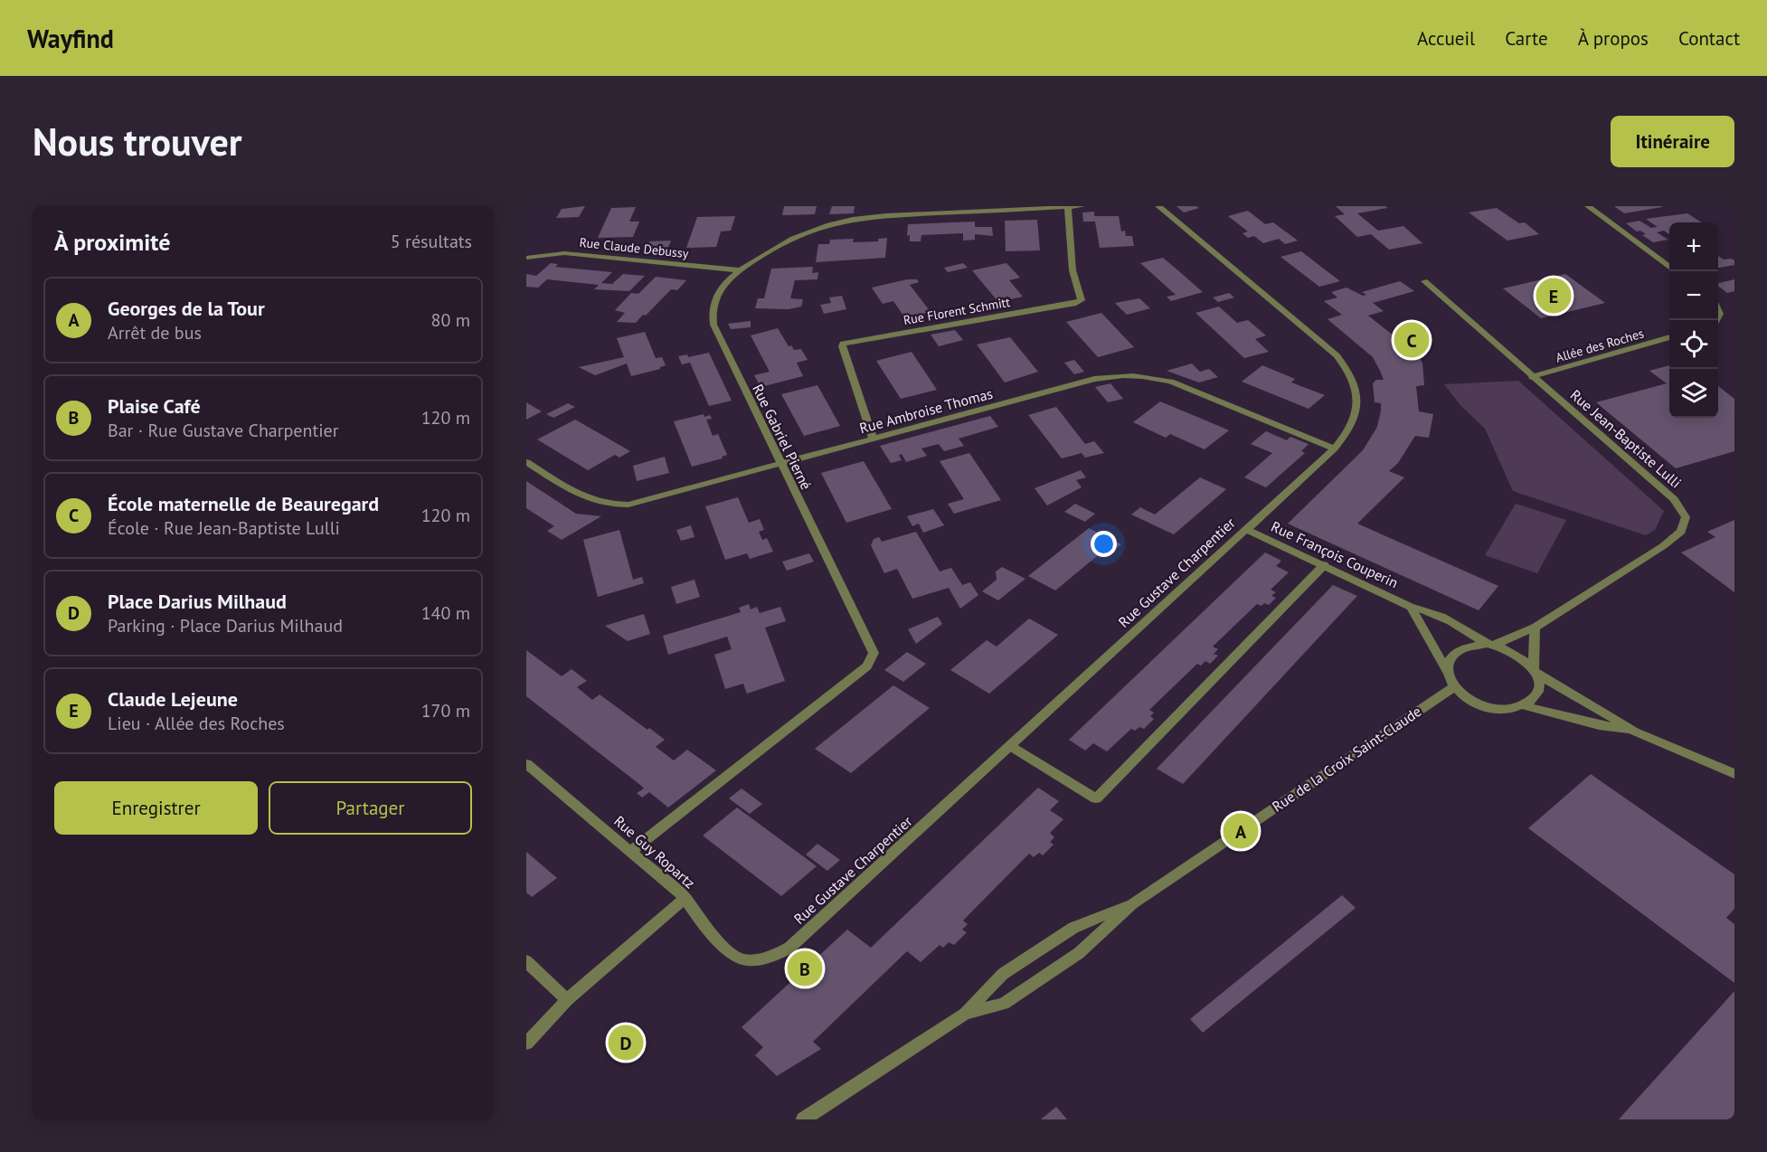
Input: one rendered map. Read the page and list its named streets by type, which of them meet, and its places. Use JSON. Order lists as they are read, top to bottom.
{
  "streets": {
    "street": [
      "Rue Claude Debussy",
      "Rue Florent Schmitt",
      "Allée des Roches",
      "Rue Ambroise Thomas",
      "Rue Gabriel Pierné",
      "Rue Jean-Baptiste Lulli",
      "Rue François Couperin",
      "Rue Gustave Charpentier",
      "Rue de la Croix Saint-Claude",
      "Rue Guy Ropartz"
    ]
  },
  "crossings": [
    ["Rue Claude Debussy", "Rue Gabriel Pierné"],
    ["Rue Florent Schmitt", "Rue Ambroise Thomas"],
    ["Rue Florent Schmitt", "Rue Gabriel Pierné"],
    ["Allée des Roches", "Rue Jean-Baptiste Lulli"],
    ["Rue Ambroise Thomas", "Rue Gabriel Pierné"],
    ["Rue Ambroise Thomas", "Rue Gustave Charpentier"],
    ["Rue Gabriel Pierné", "Rue Guy Ropartz"],
    ["Rue Jean-Baptiste Lulli", "Rue François Couperin"],
    ["Rue Jean-Baptiste Lulli", "Rue de la Croix Saint-Claude"],
    ["Rue François Couperin", "Rue Gustave Charpentier"],
    ["Rue François Couperin", "Rue de la Croix Saint-Claude"],
    ["Rue Gustave Charpentier", "Rue Guy Ropartz"]
  ],
  "page": {
    "header": "Wayfind",
    "nav": [
      "Accueil",
      "Carte",
      "À propos",
      "Contact"
    ],
    "buttons": [
      "Itinéraire",
      ["Enregistrer", "Partager"]
    ],
    "title": "Nous trouver",
    "heading": ["À proximité", "5 résultats"],
    "map_buttons": ["+", "−"],
    "pins": [
      "E",
      "C",
      "A",
      "B",
      "D"
    ],
    "list": [
      {
        "mark": "A",
        "name": "Georges de la Tour",
        "note": "Arrêt de bus",
        "value": "80 m"
      },
      {
        "mark": "B",
        "name": "Plaise Café",
        "note": "Bar · Rue Gustave Charpentier",
        "value": "120 m"
      },
      {
        "mark": "C",
        "name": "École maternelle de Beauregard",
        "note": "École · Rue Jean-Baptiste Lulli",
        "value": "120 m"
      },
      {
        "mark": "D",
        "name": "Place Darius Milhaud",
        "note": "Parking · Place Darius Milhaud",
        "value": "140 m"
      },
      {
        "mark": "E",
        "name": "Claude Lejeune",
        "note": "Lieu · Allée des Roches",
        "value": "170 m"
      }
    ]
  }
}
